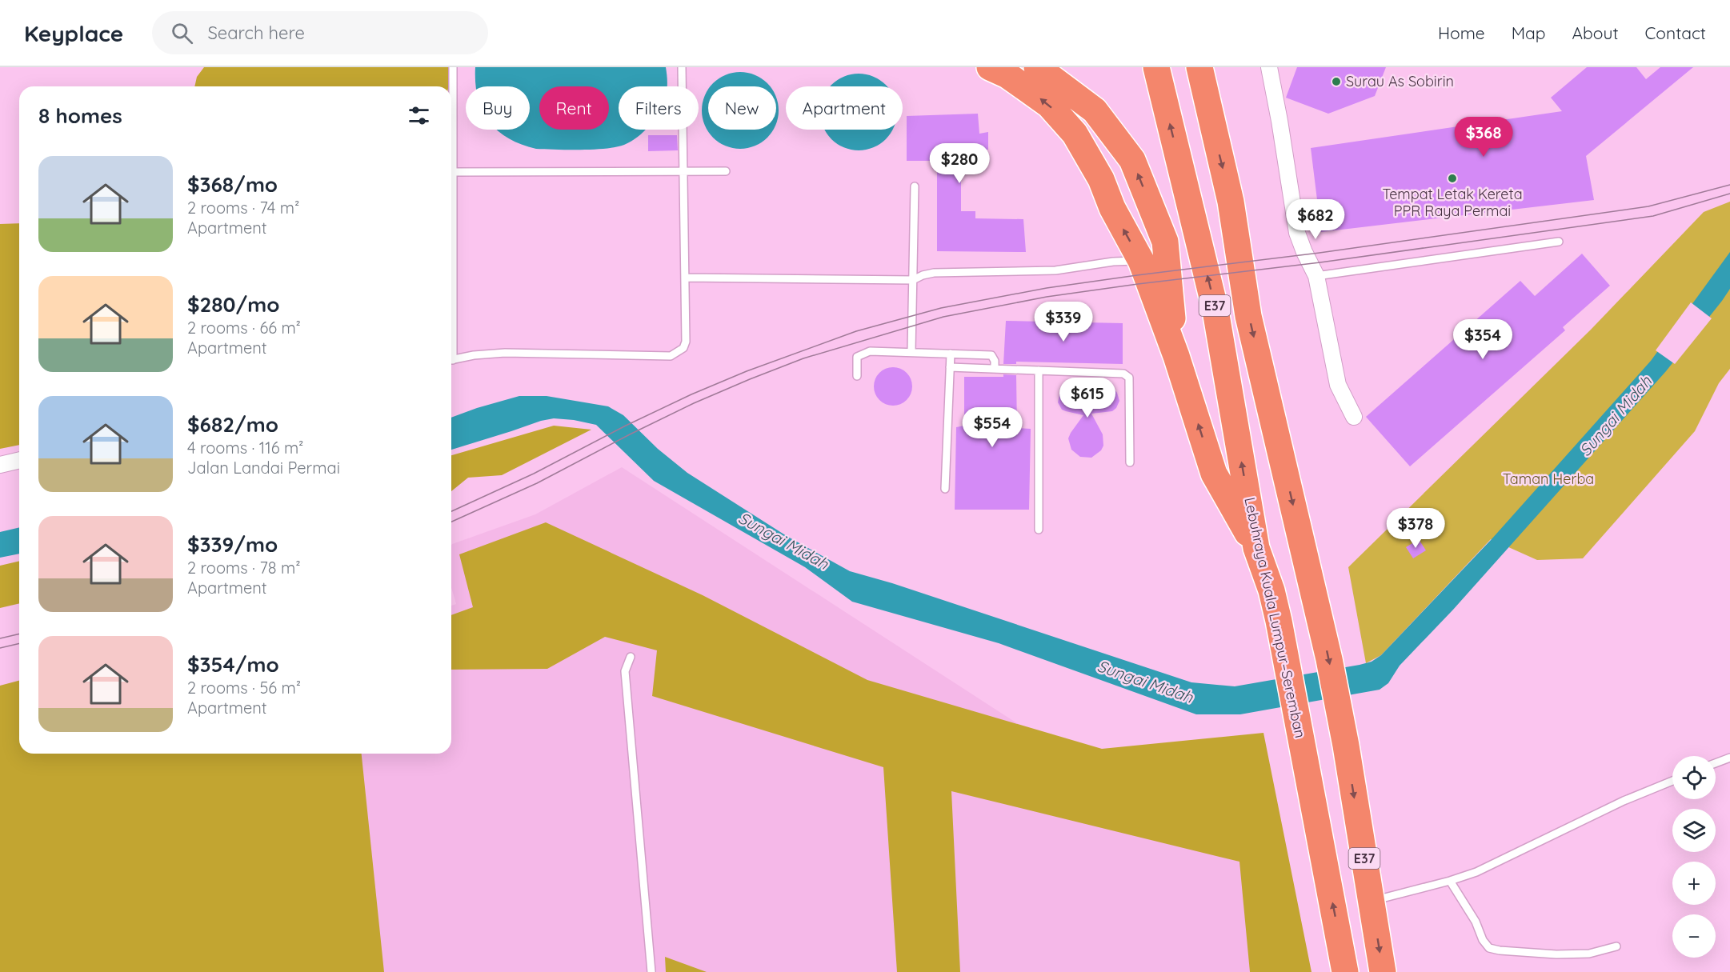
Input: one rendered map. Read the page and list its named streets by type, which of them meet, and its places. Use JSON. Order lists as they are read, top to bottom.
{
  "streets": {
    "highway": ["E37", "Lebuhraya Kuala Lumpur–Seremban"]
  },
  "water": ["Sungai Midah"],
  "parks": ["Taman Herba"],
  "places": ["Surau As Sobirin", "Tempat Letak Kereta PPR Raya Permai"],
  "page": {
    "header": "Keyplace",
    "search": "Search here",
    "nav": [
      "Home",
      "Map",
      "About",
      "Contact"
    ],
    "chip": [
      "Buy",
      "Rent",
      "Filters",
      "New",
      "Apartment"
    ],
    "heading": "8 homes",
    "price": [
      "$368",
      "$280",
      "$682",
      "$339",
      "$354",
      "$615",
      "$554",
      "$378"
    ],
    "list": [
      {
        "name": "$368/mo",
        "note": "2 rooms · 74 m² · Apartment"
      },
      {
        "name": "$280/mo",
        "note": "2 rooms · 66 m² · Apartment"
      },
      {
        "name": "$682/mo",
        "note": "4 rooms · 116 m² · Jalan Landai Permai"
      },
      {
        "name": "$339/mo",
        "note": "2 rooms · 78 m² · Apartment"
      },
      {
        "name": "$354/mo",
        "note": "2 rooms · 56 m² · Apartment"
      }
    ],
    "map_buttons": ["+", "−"]
  }
}
